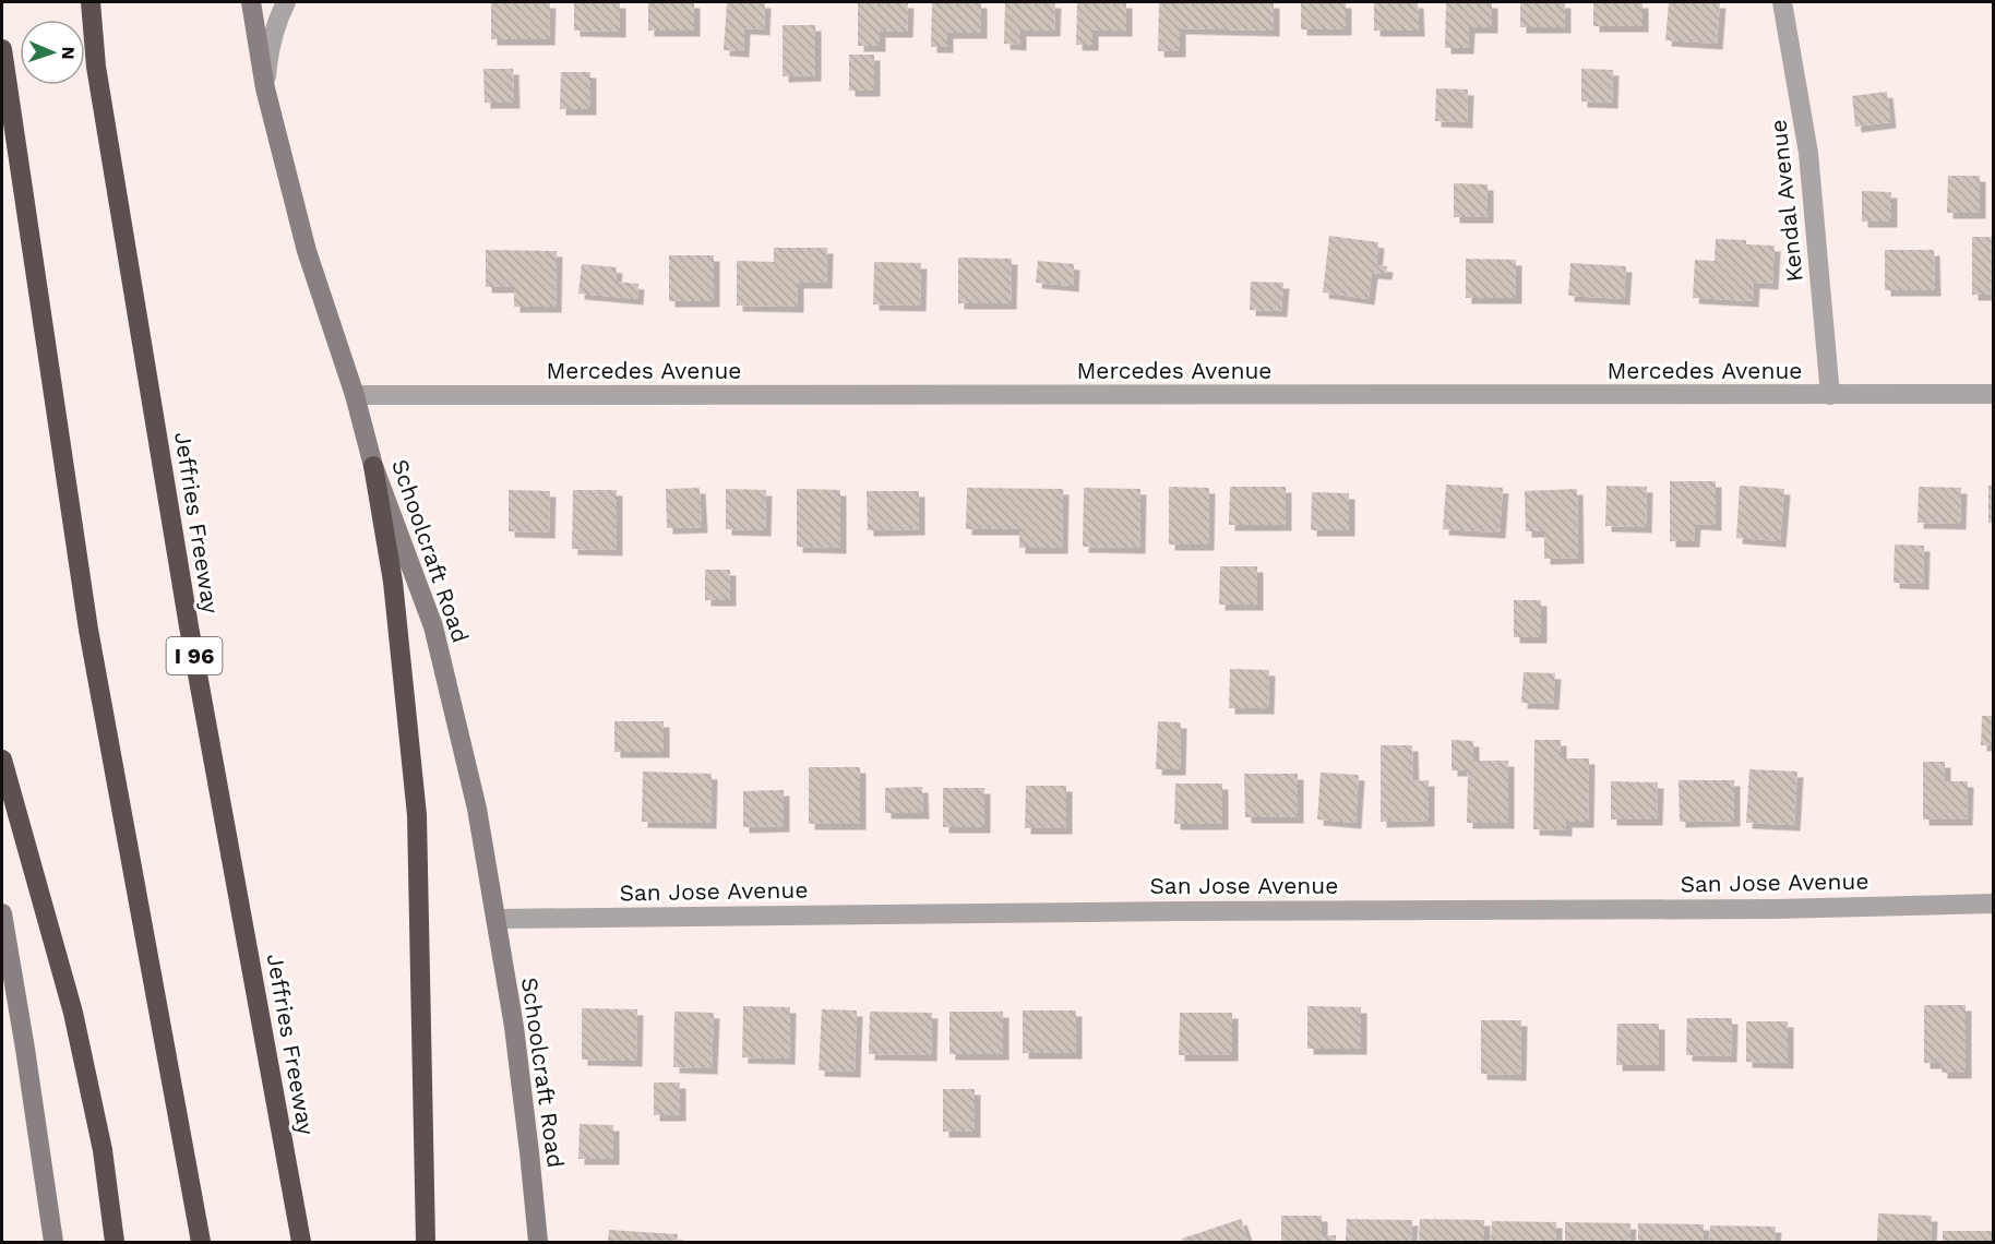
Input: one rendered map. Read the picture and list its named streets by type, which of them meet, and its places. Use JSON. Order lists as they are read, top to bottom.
{
  "streets": {
    "highway": ["Jeffries Freeway", "I 96"],
    "main road": ["Schoolcraft Road"],
    "street": ["Kendal Avenue", "Mercedes Avenue", "San Jose Avenue"]
  },
  "crossings": [
    ["Kendal Avenue", "Mercedes Avenue"],
    ["Mercedes Avenue", "Schoolcraft Road"],
    ["Schoolcraft Road", "San Jose Avenue"]
  ],
  "north": "right"
}
